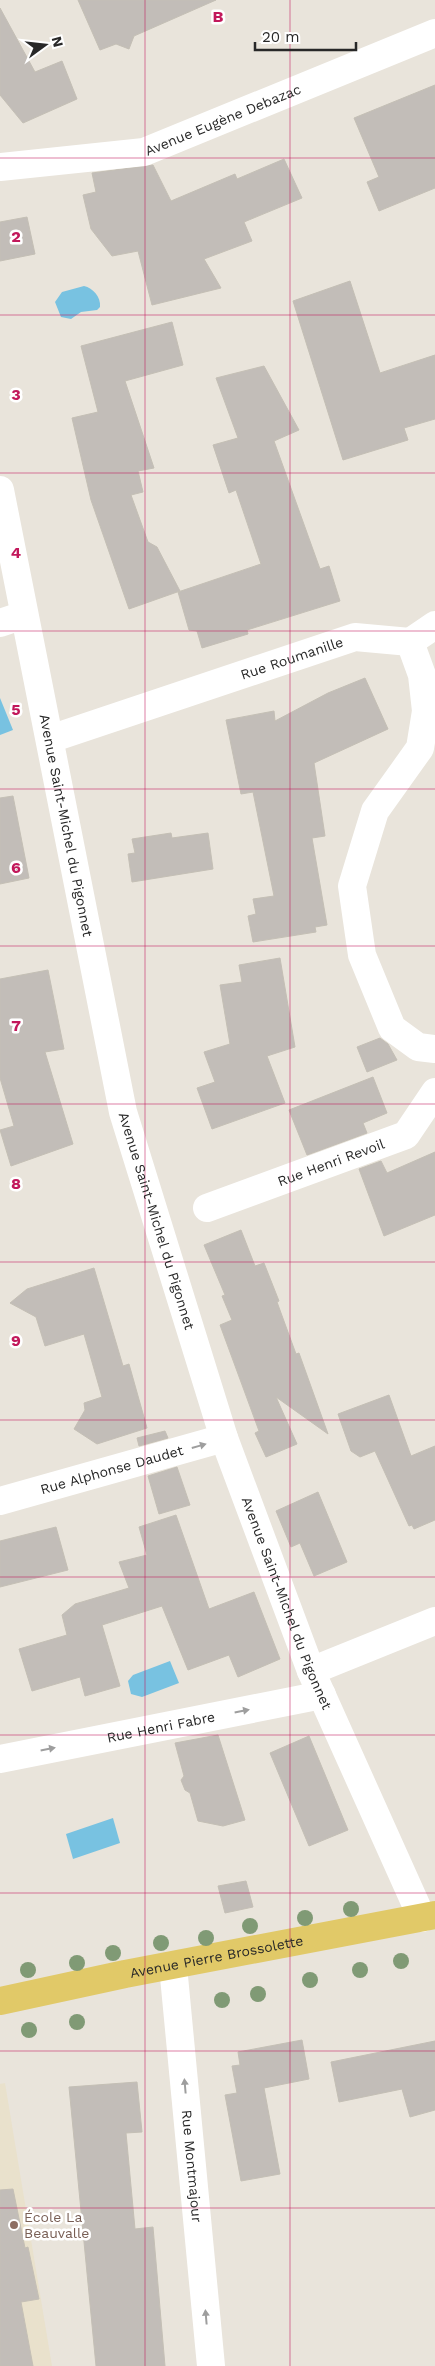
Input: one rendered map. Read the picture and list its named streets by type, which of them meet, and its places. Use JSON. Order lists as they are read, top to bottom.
{
  "streets": {
    "main road": ["Avenue Pierre Brossolette"],
    "street": [
      "Avenue Eugène Debazac",
      "Rue Roumanille",
      "Avenue Saint-Michel du Pigonnet",
      "Rue Henri Revoil",
      "Rue Alphonse Daudet",
      "Rue Henri Fabre",
      "Rue Montmajour"
    ]
  },
  "crossings": [
    ["Rue Roumanille", "Avenue Saint-Michel du Pigonnet"],
    ["Avenue Saint-Michel du Pigonnet", "Rue Alphonse Daudet"],
    ["Avenue Saint-Michel du Pigonnet", "Rue Henri Fabre"],
    ["Avenue Saint-Michel du Pigonnet", "Avenue Pierre Brossolette"],
    ["Avenue Pierre Brossolette", "Rue Montmajour"]
  ],
  "one_way": ["Rue Alphonse Daudet", "Rue Henri Fabre", "Rue Montmajour"],
  "places": ["École La Beauvalle"],
  "scale_bar": "20 m",
  "north": "right",
  "grid": {
    "columns": ["B"],
    "rows": [
      "2",
      "3",
      "4",
      "5",
      "6",
      "7",
      "8",
      "9"
    ]
  }
}
